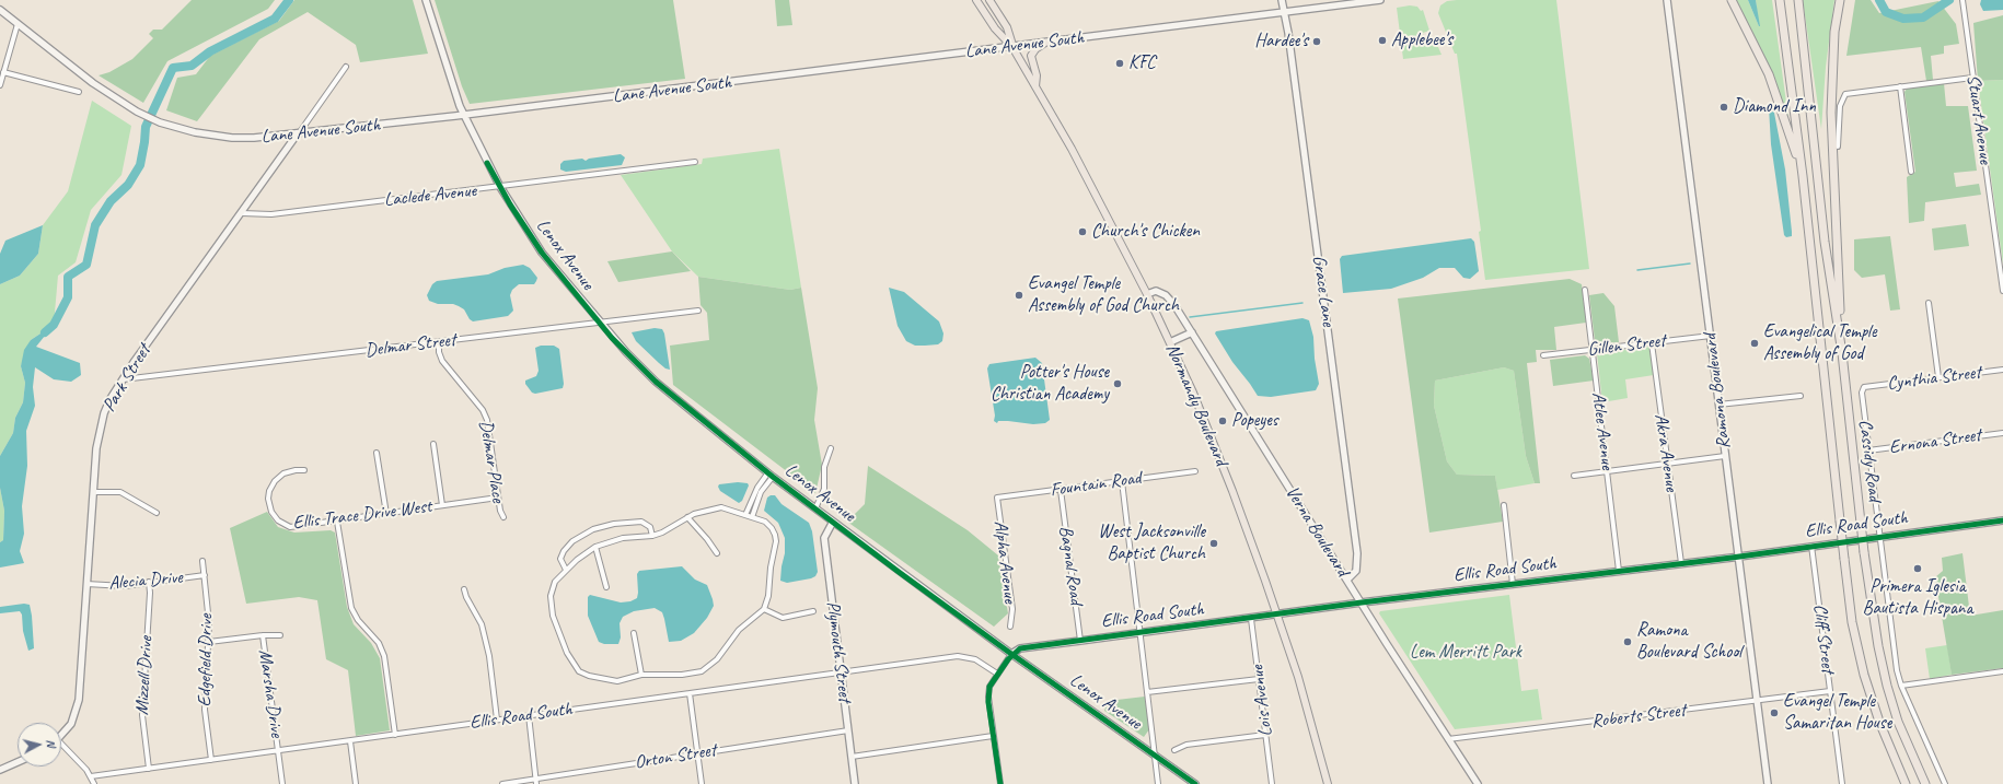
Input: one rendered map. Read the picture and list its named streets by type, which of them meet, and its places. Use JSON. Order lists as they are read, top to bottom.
{
  "streets": {
    "main road": ["Normandy Boulevard"],
    "street": [
      "Lane Avenue South",
      "Stuart Avenue",
      "Laclede Avenue",
      "Lenox Avenue",
      "Grace Lane",
      "Delmar Street",
      "Gillen Street",
      "Park Street",
      "Cynthia Street",
      "Ramona Boulevard",
      "Atlee Avenue",
      "Ernona Street",
      "Akra Avenue",
      "Cassidy Road",
      "Delmar Place",
      "Fountain Road",
      "Ellis Trace Drive West",
      "Ellis Road South",
      "Verna Boulevard",
      "Alpha Avenue",
      "Bagnal Road",
      "Alecia Drive",
      "Cliff Street",
      "Plymouth Street",
      "Edgefield Drive",
      "Mizzell Drive",
      "Marsha Drive",
      "Lois Avenue",
      "Roberts Street",
      "Orton Street"
    ]
  },
  "crossings": [
    ["Lane Avenue South", "Lenox Avenue"],
    ["Lane Avenue South", "Grace Lane"],
    ["Lane Avenue South", "Park Street"],
    ["Lane Avenue South", "Normandy Boulevard"],
    ["Laclede Avenue", "Lenox Avenue"],
    ["Laclede Avenue", "Park Street"],
    ["Lenox Avenue", "Delmar Street"],
    ["Lenox Avenue", "Ellis Road South"],
    ["Lenox Avenue", "Plymouth Street"],
    ["Grace Lane", "Verna Boulevard"],
    ["Delmar Street", "Park Street"],
    ["Delmar Street", "Delmar Place"],
    ["Gillen Street", "Ramona Boulevard"],
    ["Gillen Street", "Atlee Avenue"],
    ["Gillen Street", "Akra Avenue"],
    ["Park Street", "Alecia Drive"],
    ["Cynthia Street", "Cassidy Road"],
    ["Ramona Boulevard", "Ellis Road South"],
    ["Ramona Boulevard", "Roberts Street"],
    ["Normandy Boulevard", "Ellis Road South"],
    ["Normandy Boulevard", "Verna Boulevard"],
    ["Atlee Avenue", "Ellis Road South"],
    ["Ernona Street", "Cassidy Road"],
    ["Akra Avenue", "Ellis Road South"],
    ["Cassidy Road", "Ellis Road South"],
    ["Delmar Place", "Ellis Trace Drive West"],
    ["Fountain Road", "Alpha Avenue"],
    ["Fountain Road", "Bagnal Road"],
    ["Ellis Road South", "Verna Boulevard"],
    ["Ellis Road South", "Bagnal Road"],
    ["Ellis Road South", "Cliff Street"],
    ["Ellis Road South", "Plymouth Street"],
    ["Ellis Road South", "Edgefield Drive"],
    ["Ellis Road South", "Mizzell Drive"],
    ["Ellis Road South", "Marsha Drive"],
    ["Ellis Road South", "Lois Avenue"],
    ["Verna Boulevard", "Roberts Street"],
    ["Alecia Drive", "Edgefield Drive"],
    ["Alecia Drive", "Mizzell Drive"],
    ["Cliff Street", "Roberts Street"],
    ["Plymouth Street", "Orton Street"]
  ],
  "parks": ["Lem Merritt Park"],
  "places": [
    "Applebee's",
    "Hardee's",
    "KFC",
    "Diamond Inn",
    "Church's Chicken",
    "Evangel Temple Assembly of God Church",
    "Evangelical Temple Assembly of God",
    "Potter's House Christian Academy",
    "Popeyes",
    "West Jacksonville Baptist Church",
    "Primera Iglesia Bautista Hispana",
    "Ramona Boulevard School",
    "Evangel Temple Samaritan House"
  ],
  "north": "right"
}
